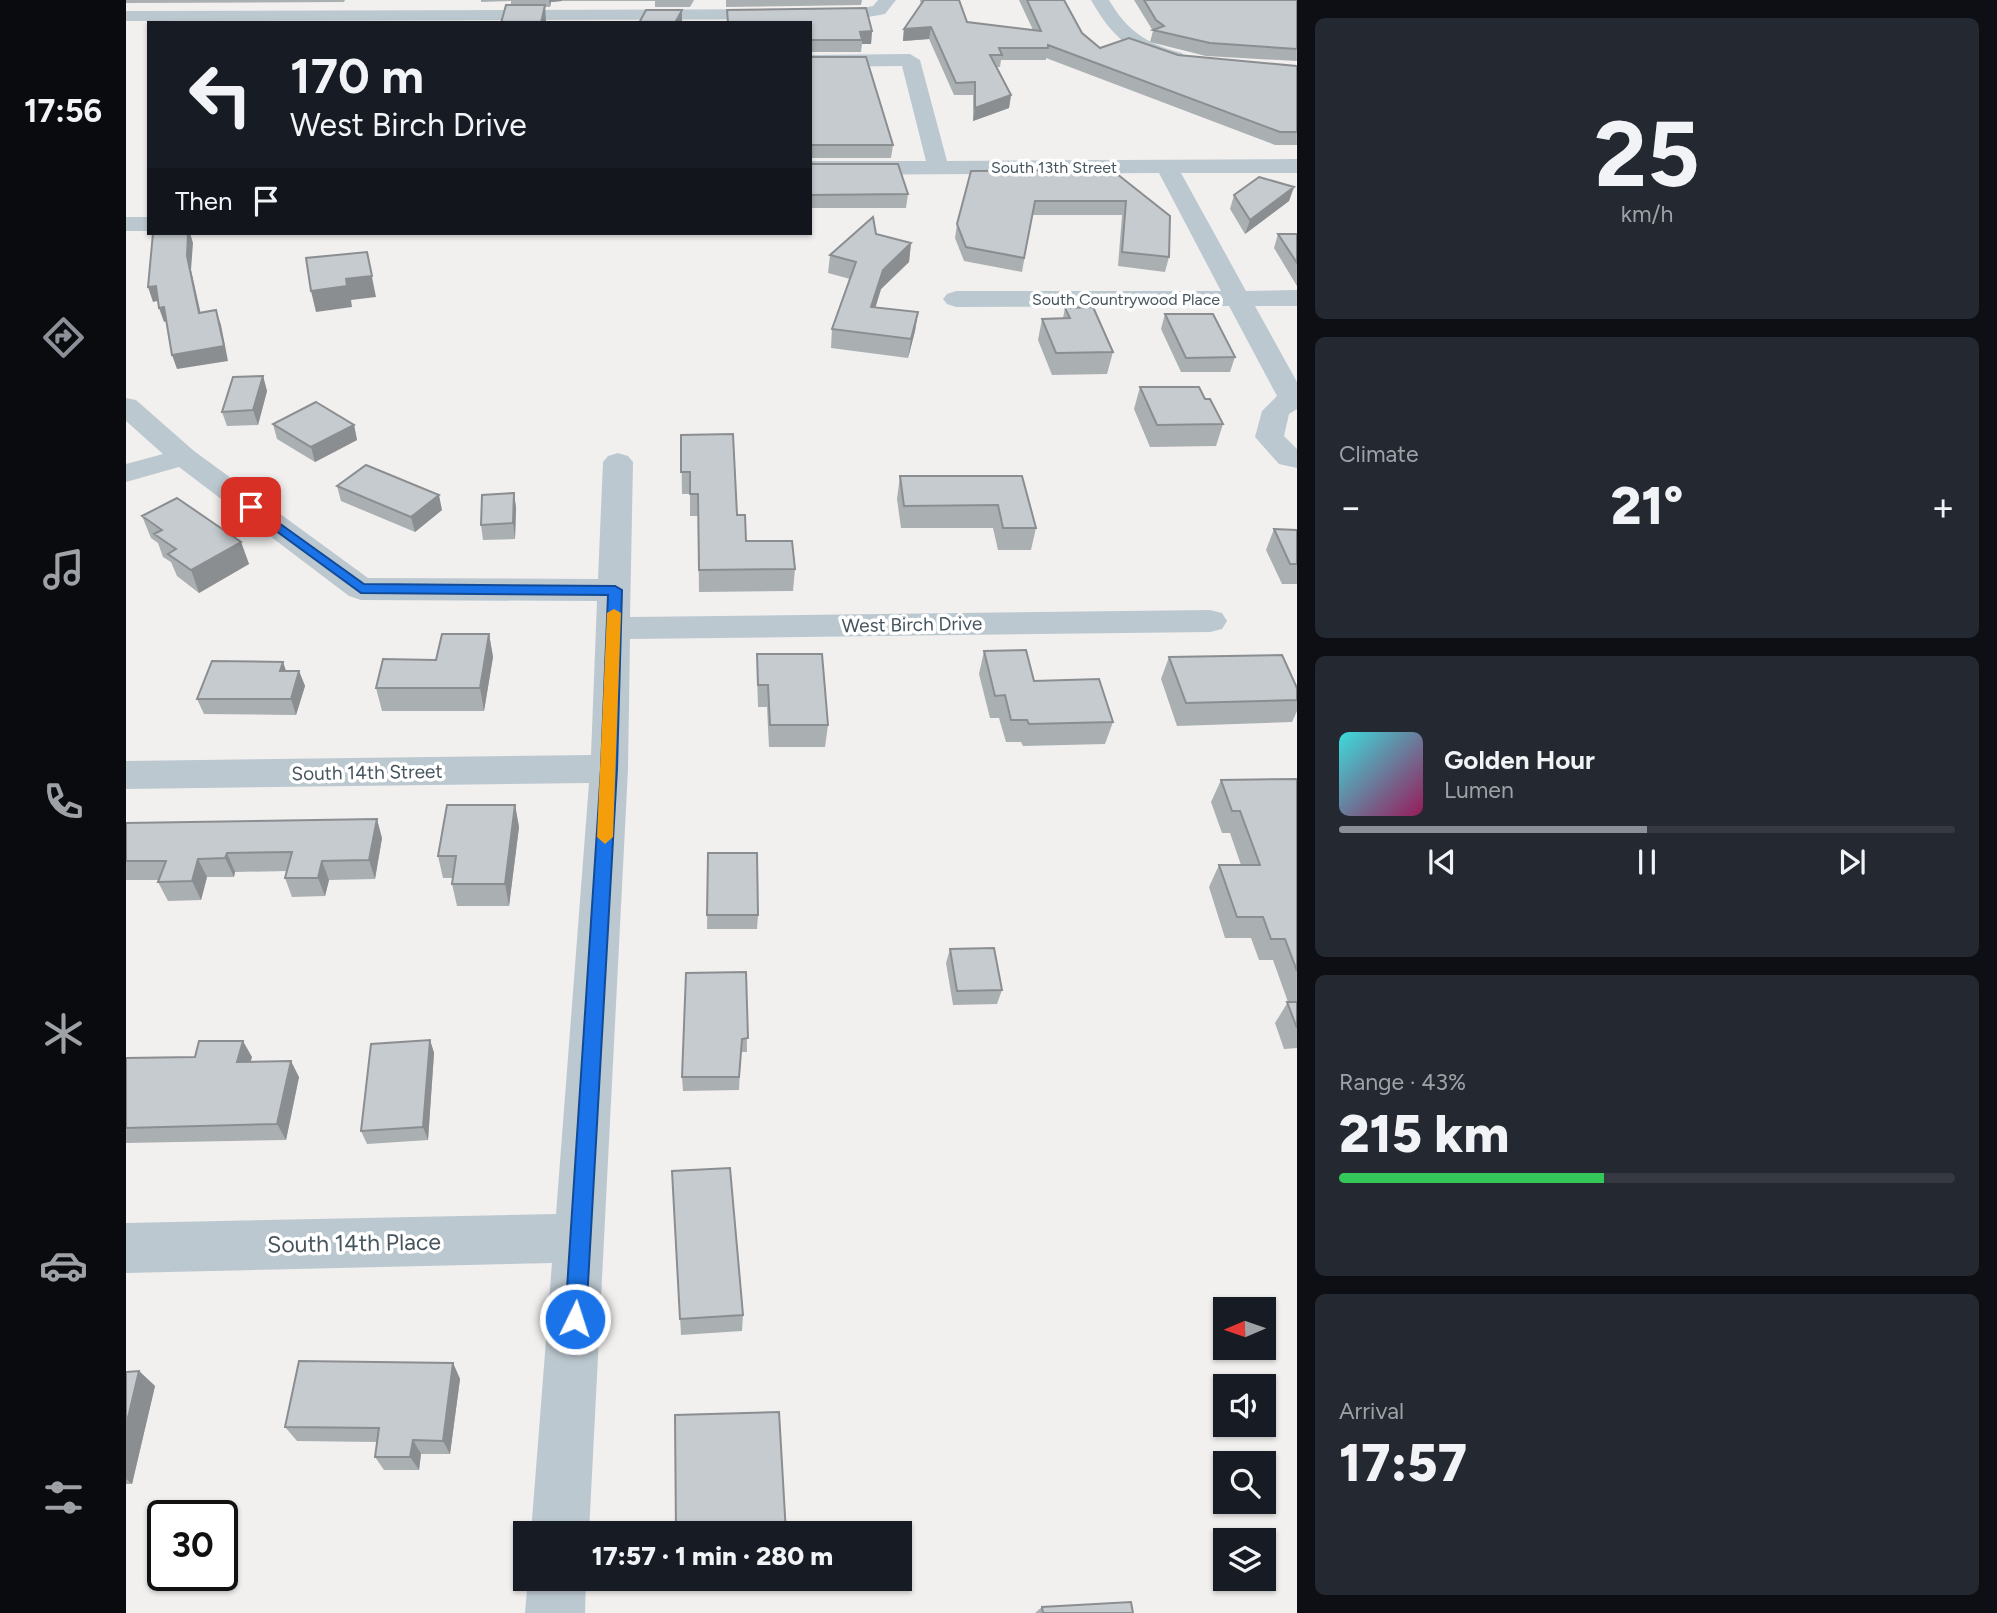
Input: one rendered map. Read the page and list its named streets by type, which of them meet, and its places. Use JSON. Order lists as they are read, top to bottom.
{
  "streets": {
    "street": [
      "South 13th Street",
      "South Countrywood Place",
      "West Birch Drive",
      "South 14th Street",
      "South 14th Place"
    ]
  },
  "north": "left",
  "page": {
    "tabs": "17:56",
    "tile": [
      ["25", "km/h"],
      "Climate",
      ["Range · 43%", "215 km"],
      ["Arrival", "17:57"]
    ],
    "turn": ["170 m", "West Birch Drive"],
    "then": "Then",
    "heat": ["−", "21°", "+"],
    "song": ["Golden Hour", "Lumen"],
    "limit": "30",
    "trip": "17:57 · 1 min · 280 m"
  }
}
